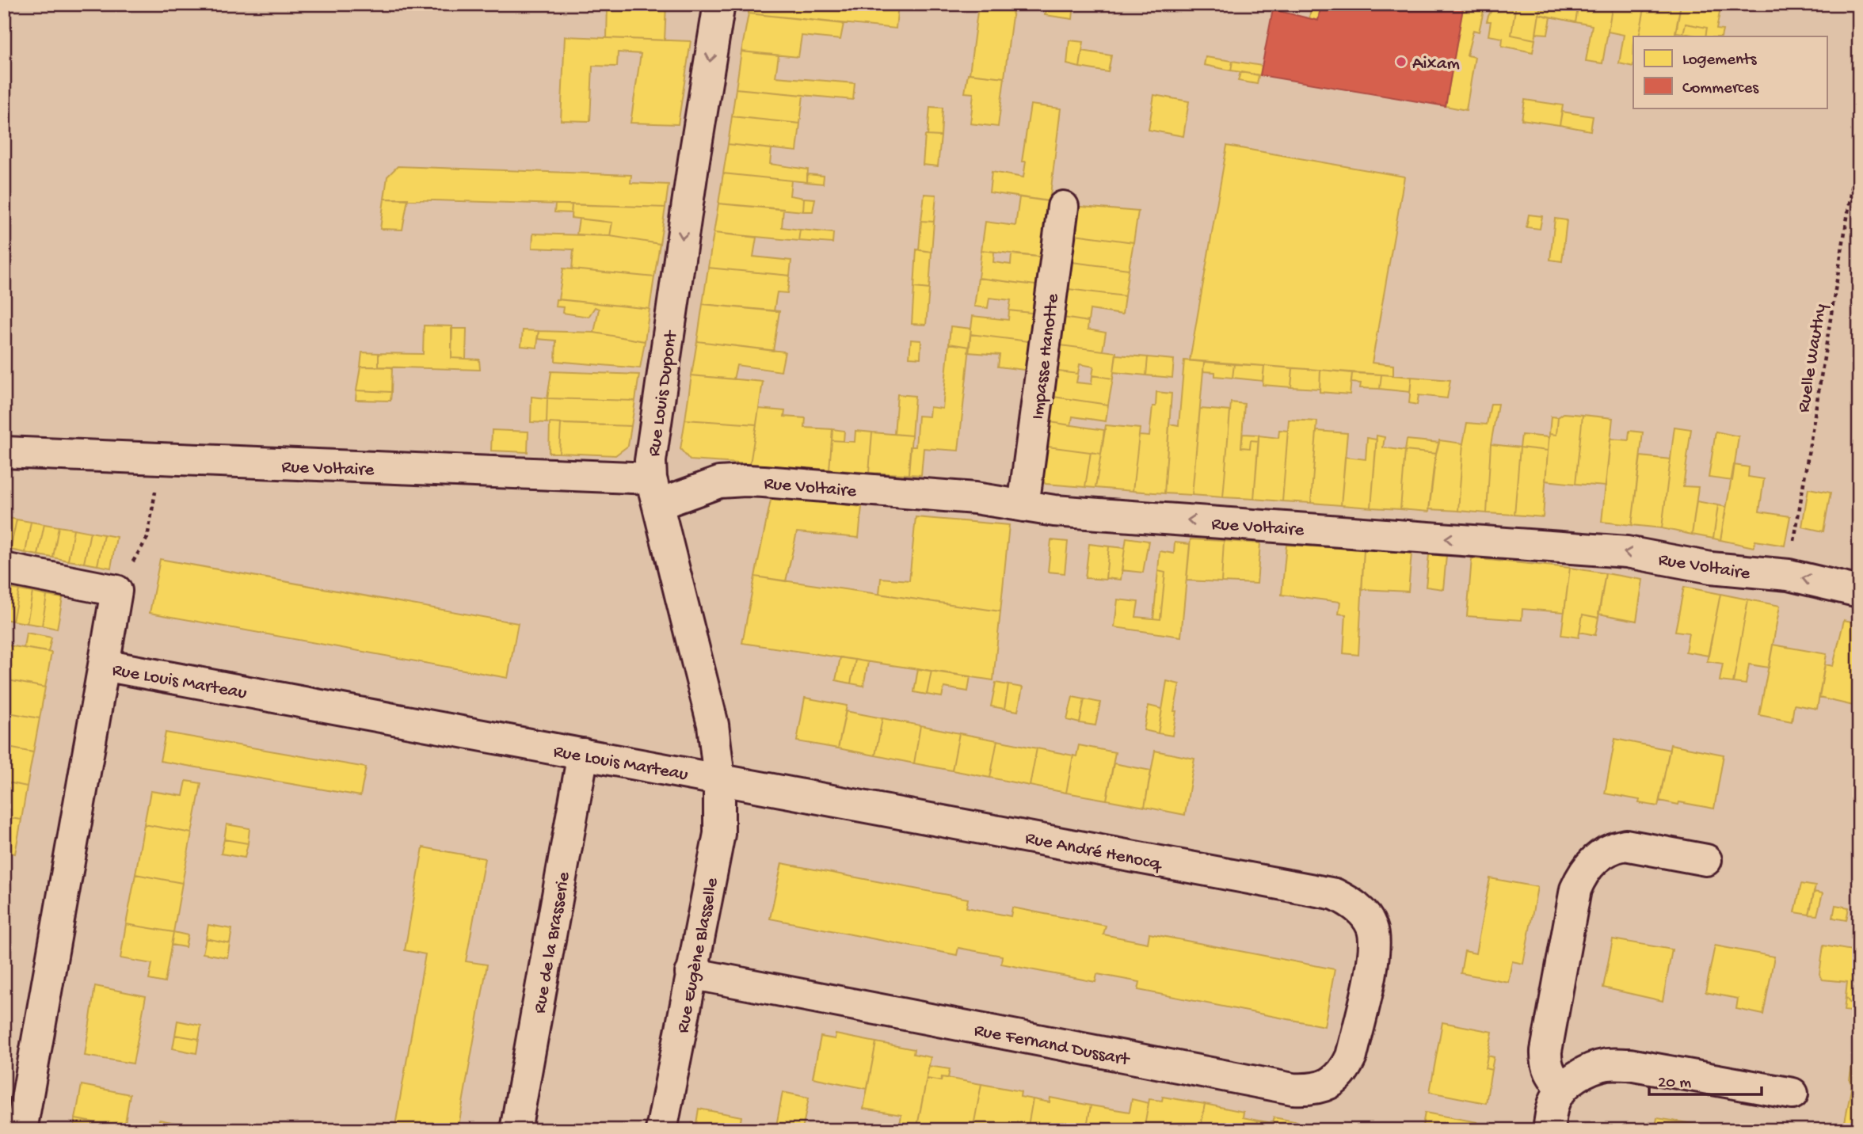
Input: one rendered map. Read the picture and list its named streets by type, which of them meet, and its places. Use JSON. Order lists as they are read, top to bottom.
{
  "streets": {
    "street": [
      "Impasse Hanotte",
      "Rue Louis Dupont",
      "Rue Voltaire",
      "Rue Louis Marteau",
      "Rue André Henocq",
      "Rue de la Brasserie",
      "Rue Eugène Blasselle",
      "Rue Fernand Dussart"
    ],
    "path": ["Ruelle Wauthy"]
  },
  "crossings": [
    ["Impasse Hanotte", "Rue Voltaire"],
    ["Ruelle Wauthy", "Rue Voltaire"],
    ["Rue Louis Dupont", "Rue Voltaire"],
    ["Rue Louis Dupont", "Rue Louis Marteau"],
    ["Rue Louis Dupont", "Rue André Henocq"],
    ["Rue Louis Dupont", "Rue Eugène Blasselle"],
    ["Rue Louis Marteau", "Rue André Henocq"],
    ["Rue Louis Marteau", "Rue de la Brasserie"],
    ["Rue Louis Marteau", "Rue Eugène Blasselle"],
    ["Rue André Henocq", "Rue Eugène Blasselle"],
    ["Rue André Henocq", "Rue Fernand Dussart"],
    ["Rue Eugène Blasselle", "Rue Fernand Dussart"]
  ],
  "one_way": ["Rue Louis Dupont", "Rue Voltaire"],
  "places": ["Aixam"],
  "legend": ["Logements", "Commerces"],
  "scale_bar": "20 m"
}
